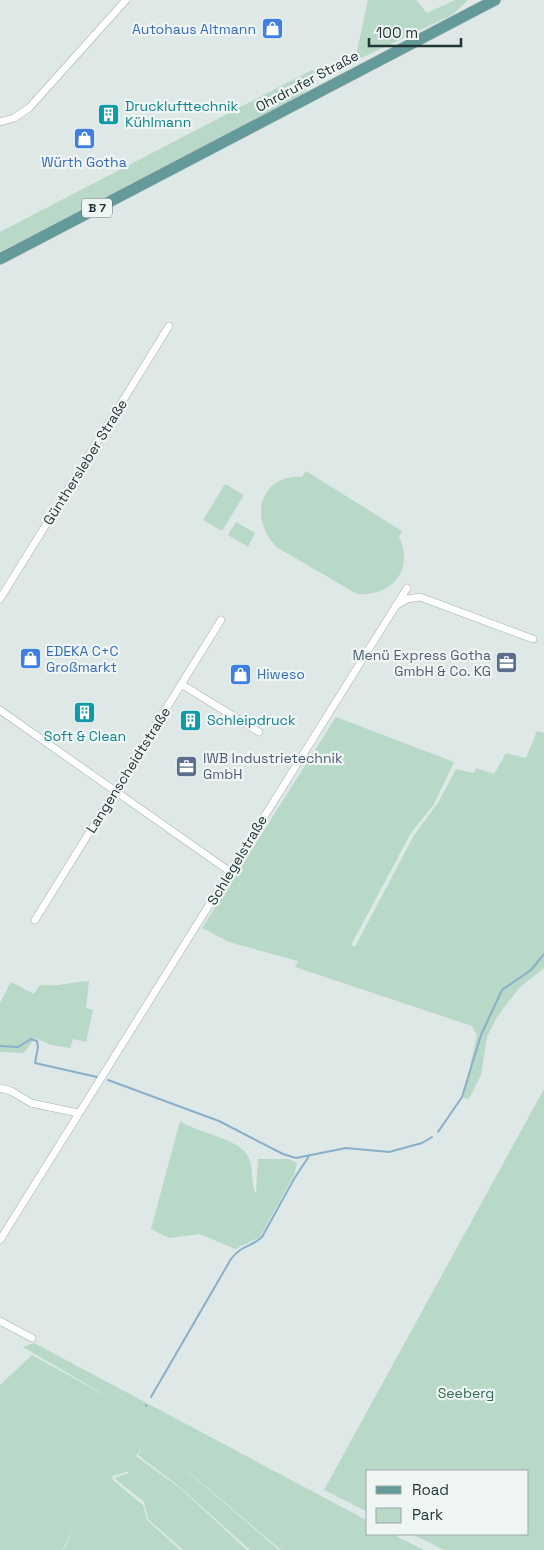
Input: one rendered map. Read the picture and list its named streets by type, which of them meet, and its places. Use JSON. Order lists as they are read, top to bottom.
{
  "streets": {
    "main road": ["Ohrdrufer Straße", "B 7"],
    "street": ["Günthersleber Straße", "Langenscheidtstraße", "Schlegelstraße"]
  },
  "parks": ["Seeberg"],
  "places": {
    "shop": [
      "Autohaus Altmann",
      "Würth Gotha",
      "EDEKA C+C Großmarkt",
      "Hiweso"
    ],
    "building": ["Drucklufttechnik Kühlmann", "Soft & Clean", "Schleipdruck"],
    "office": ["Menü Express Gotha GmbH & Co. KG", "IWB Industrietechnik GmbH"]
  },
  "legend": ["Road", "Park"],
  "scale_bar": "100 m"
}
